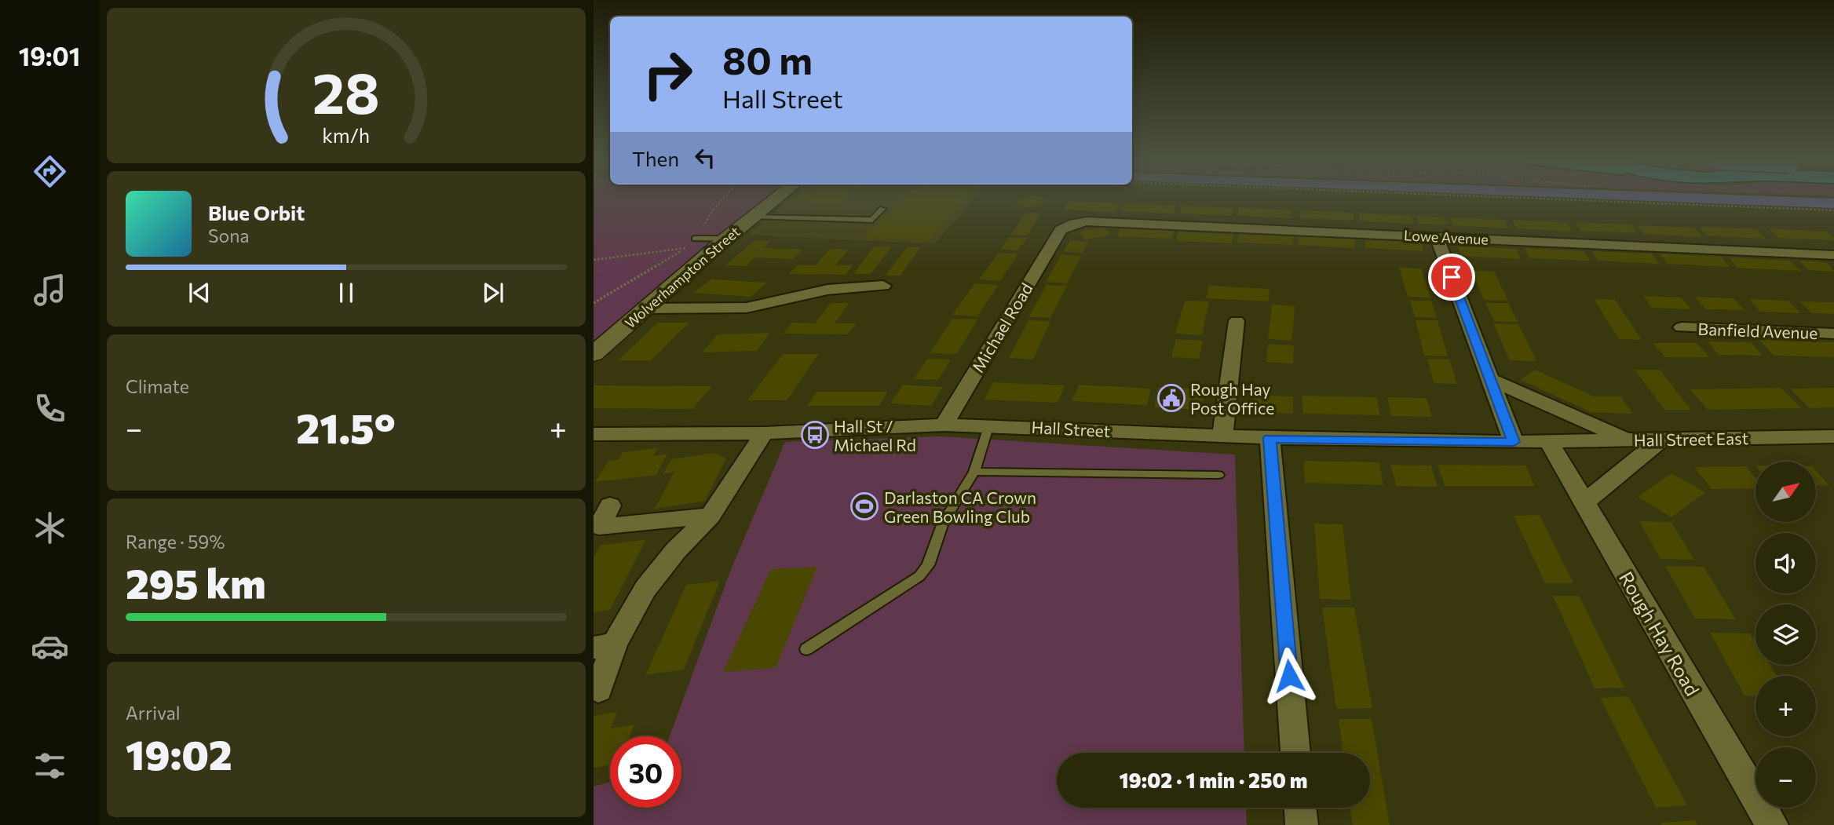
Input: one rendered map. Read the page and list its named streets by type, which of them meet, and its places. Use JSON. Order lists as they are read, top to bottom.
{
  "streets": {
    "street": [
      "Lowe Avenue",
      "Wolverhampton Street",
      "Michael Road",
      "Banfield Avenue",
      "Hall Street",
      "Hall Street East",
      "Rough Hay Road"
    ]
  },
  "crossings": [
    ["Lowe Avenue", "Michael Road"],
    ["Michael Road", "Hall Street"],
    ["Hall Street", "Hall Street East"],
    ["Hall Street", "Rough Hay Road"],
    ["Hall Street East", "Rough Hay Road"]
  ],
  "places": {
    "public building": ["Rough Hay Post Office"],
    "bus stop": ["Hall St / Michael Rd"],
    "sports": ["Darlaston CA Crown Green Bowling Club"]
  },
  "north": "top right",
  "page": {
    "tabs": "19:01",
    "turn": ["80 m", "Hall Street"],
    "then": "Then",
    "song": ["Blue Orbit", "Sona"],
    "tile": [
      "Climate",
      ["Range · 59%", "295 km"],
      ["Arrival", "19:02"]
    ],
    "heat": ["−", "21.5°", "+"],
    "map_buttons": ["+", "−"],
    "limit": "30",
    "trip": "19:02 · 1 min · 250 m",
    "gauge": ["28", "km/h"]
  }
}
